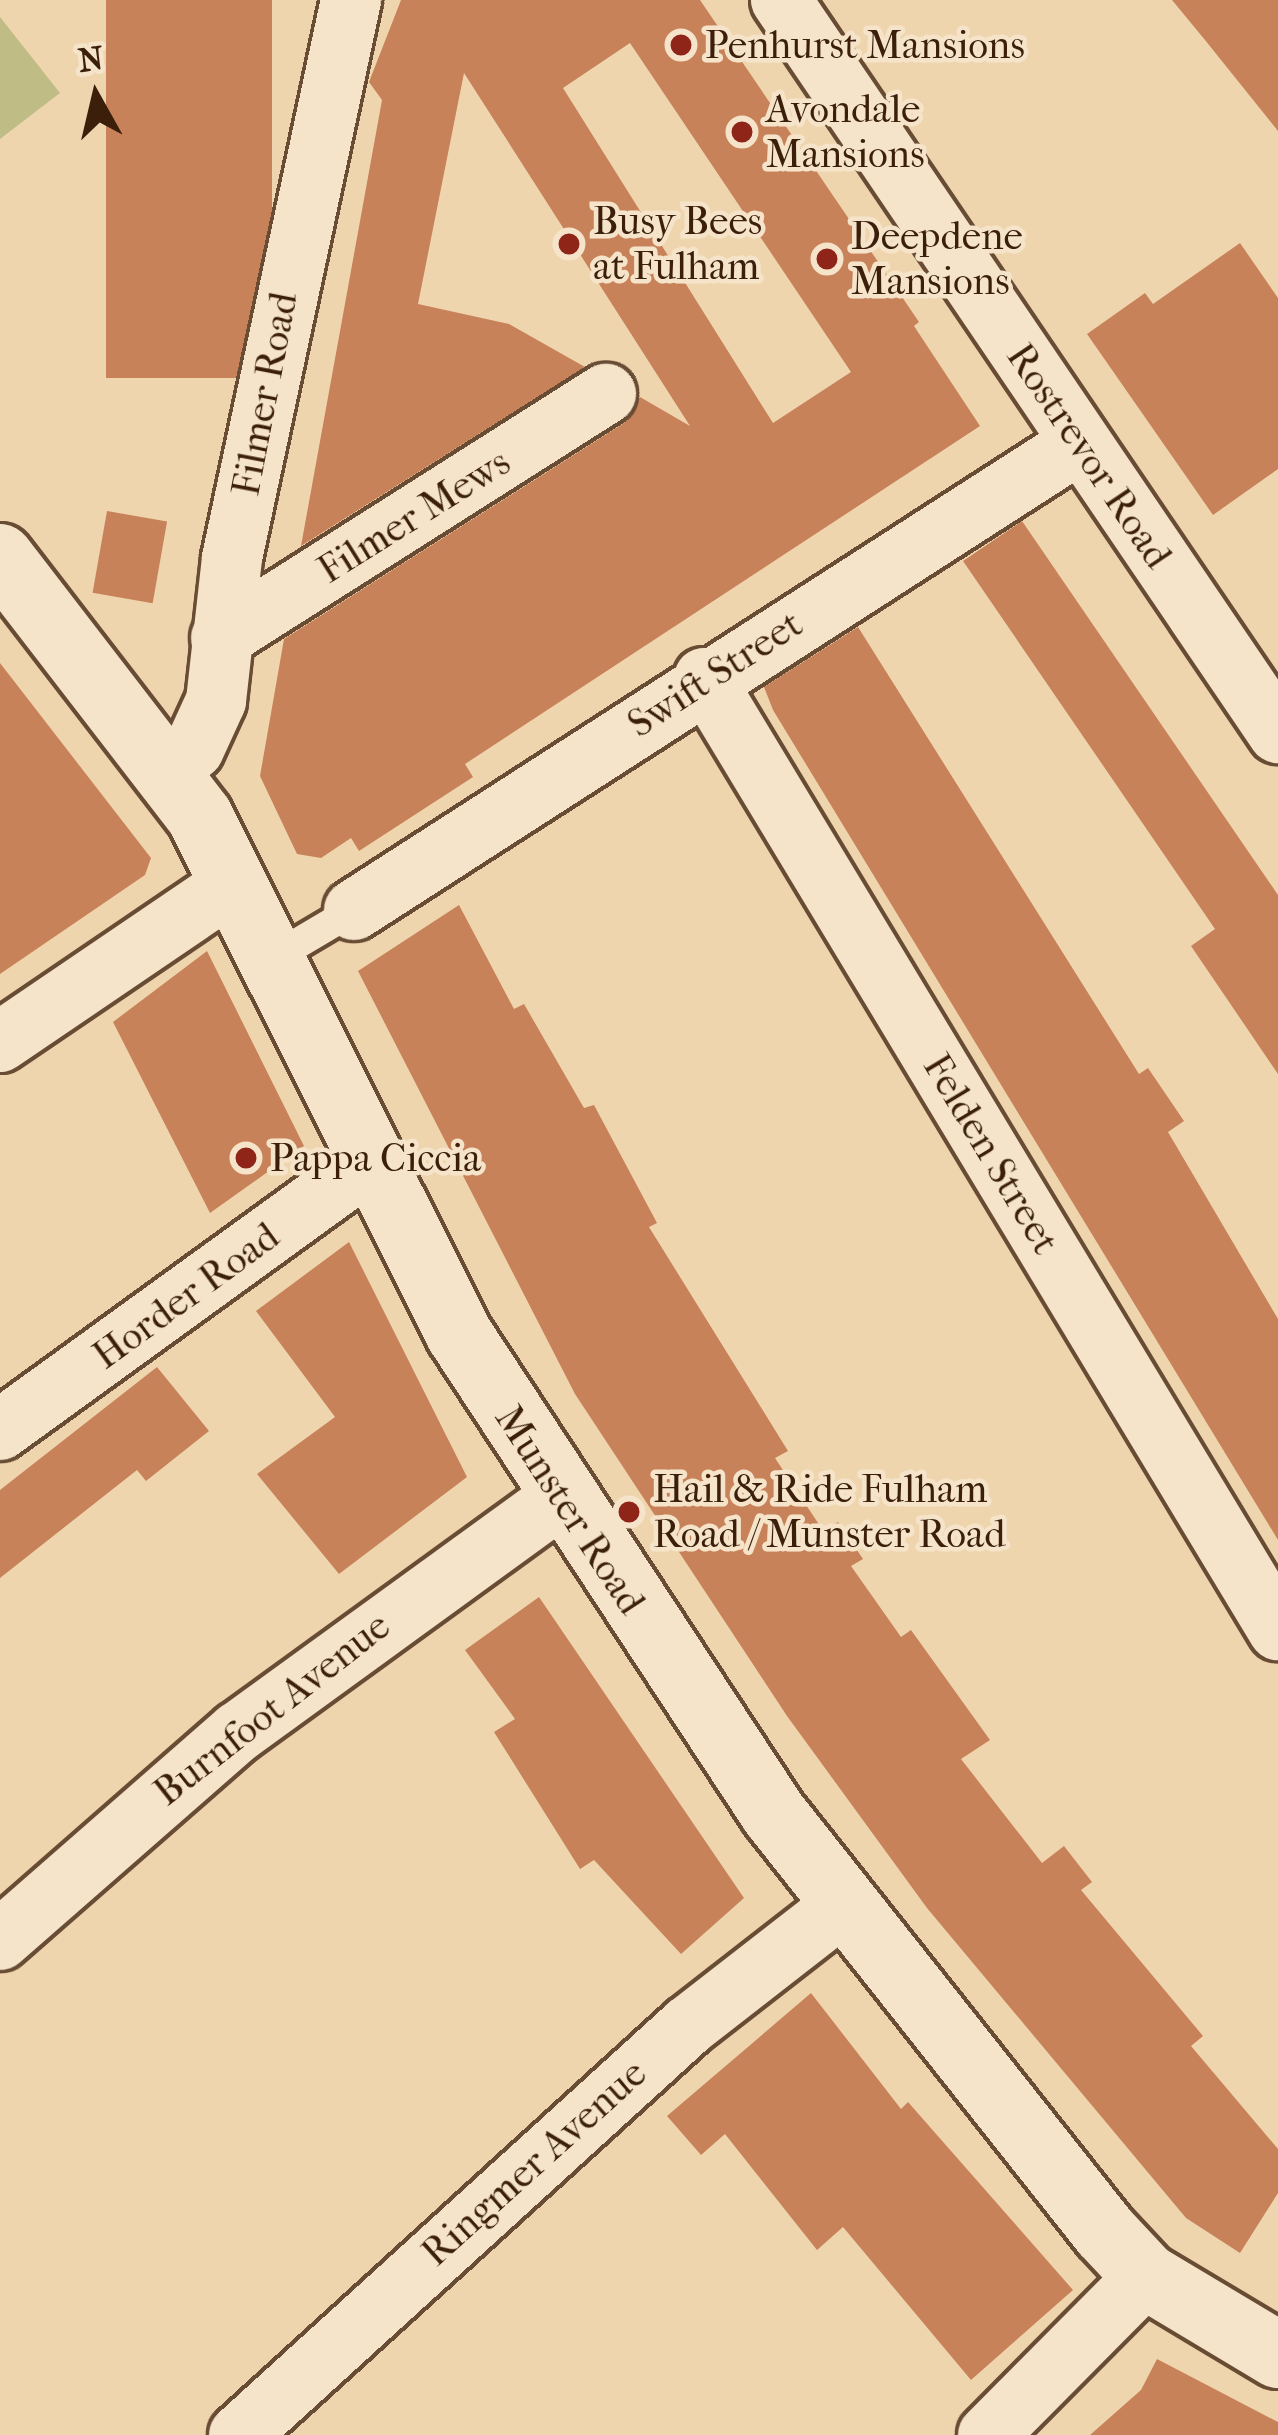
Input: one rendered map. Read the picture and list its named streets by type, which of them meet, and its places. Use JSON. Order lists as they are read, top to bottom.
{
  "streets": {
    "street": [
      "Filmer Road",
      "Rostrevor Road",
      "Filmer Mews",
      "Swift Street",
      "Felden Street",
      "Horder Road",
      "Munster Road",
      "Burnfoot Avenue",
      "Ringmer Avenue"
    ]
  },
  "crossings": [
    ["Filmer Road", "Filmer Mews"],
    ["Filmer Road", "Munster Road"],
    ["Rostrevor Road", "Swift Street"],
    ["Swift Street", "Felden Street"],
    ["Horder Road", "Munster Road"],
    ["Munster Road", "Burnfoot Avenue"],
    ["Munster Road", "Ringmer Avenue"]
  ],
  "places": [
    "Penhurst Mansions",
    "Avondale Mansions",
    "Busy Bees at Fulham",
    "Deepdene Mansions",
    "Pappa Ciccia",
    "Hail & Ride Fulham Road / Munster Road"
  ],
  "north": "top"
}
